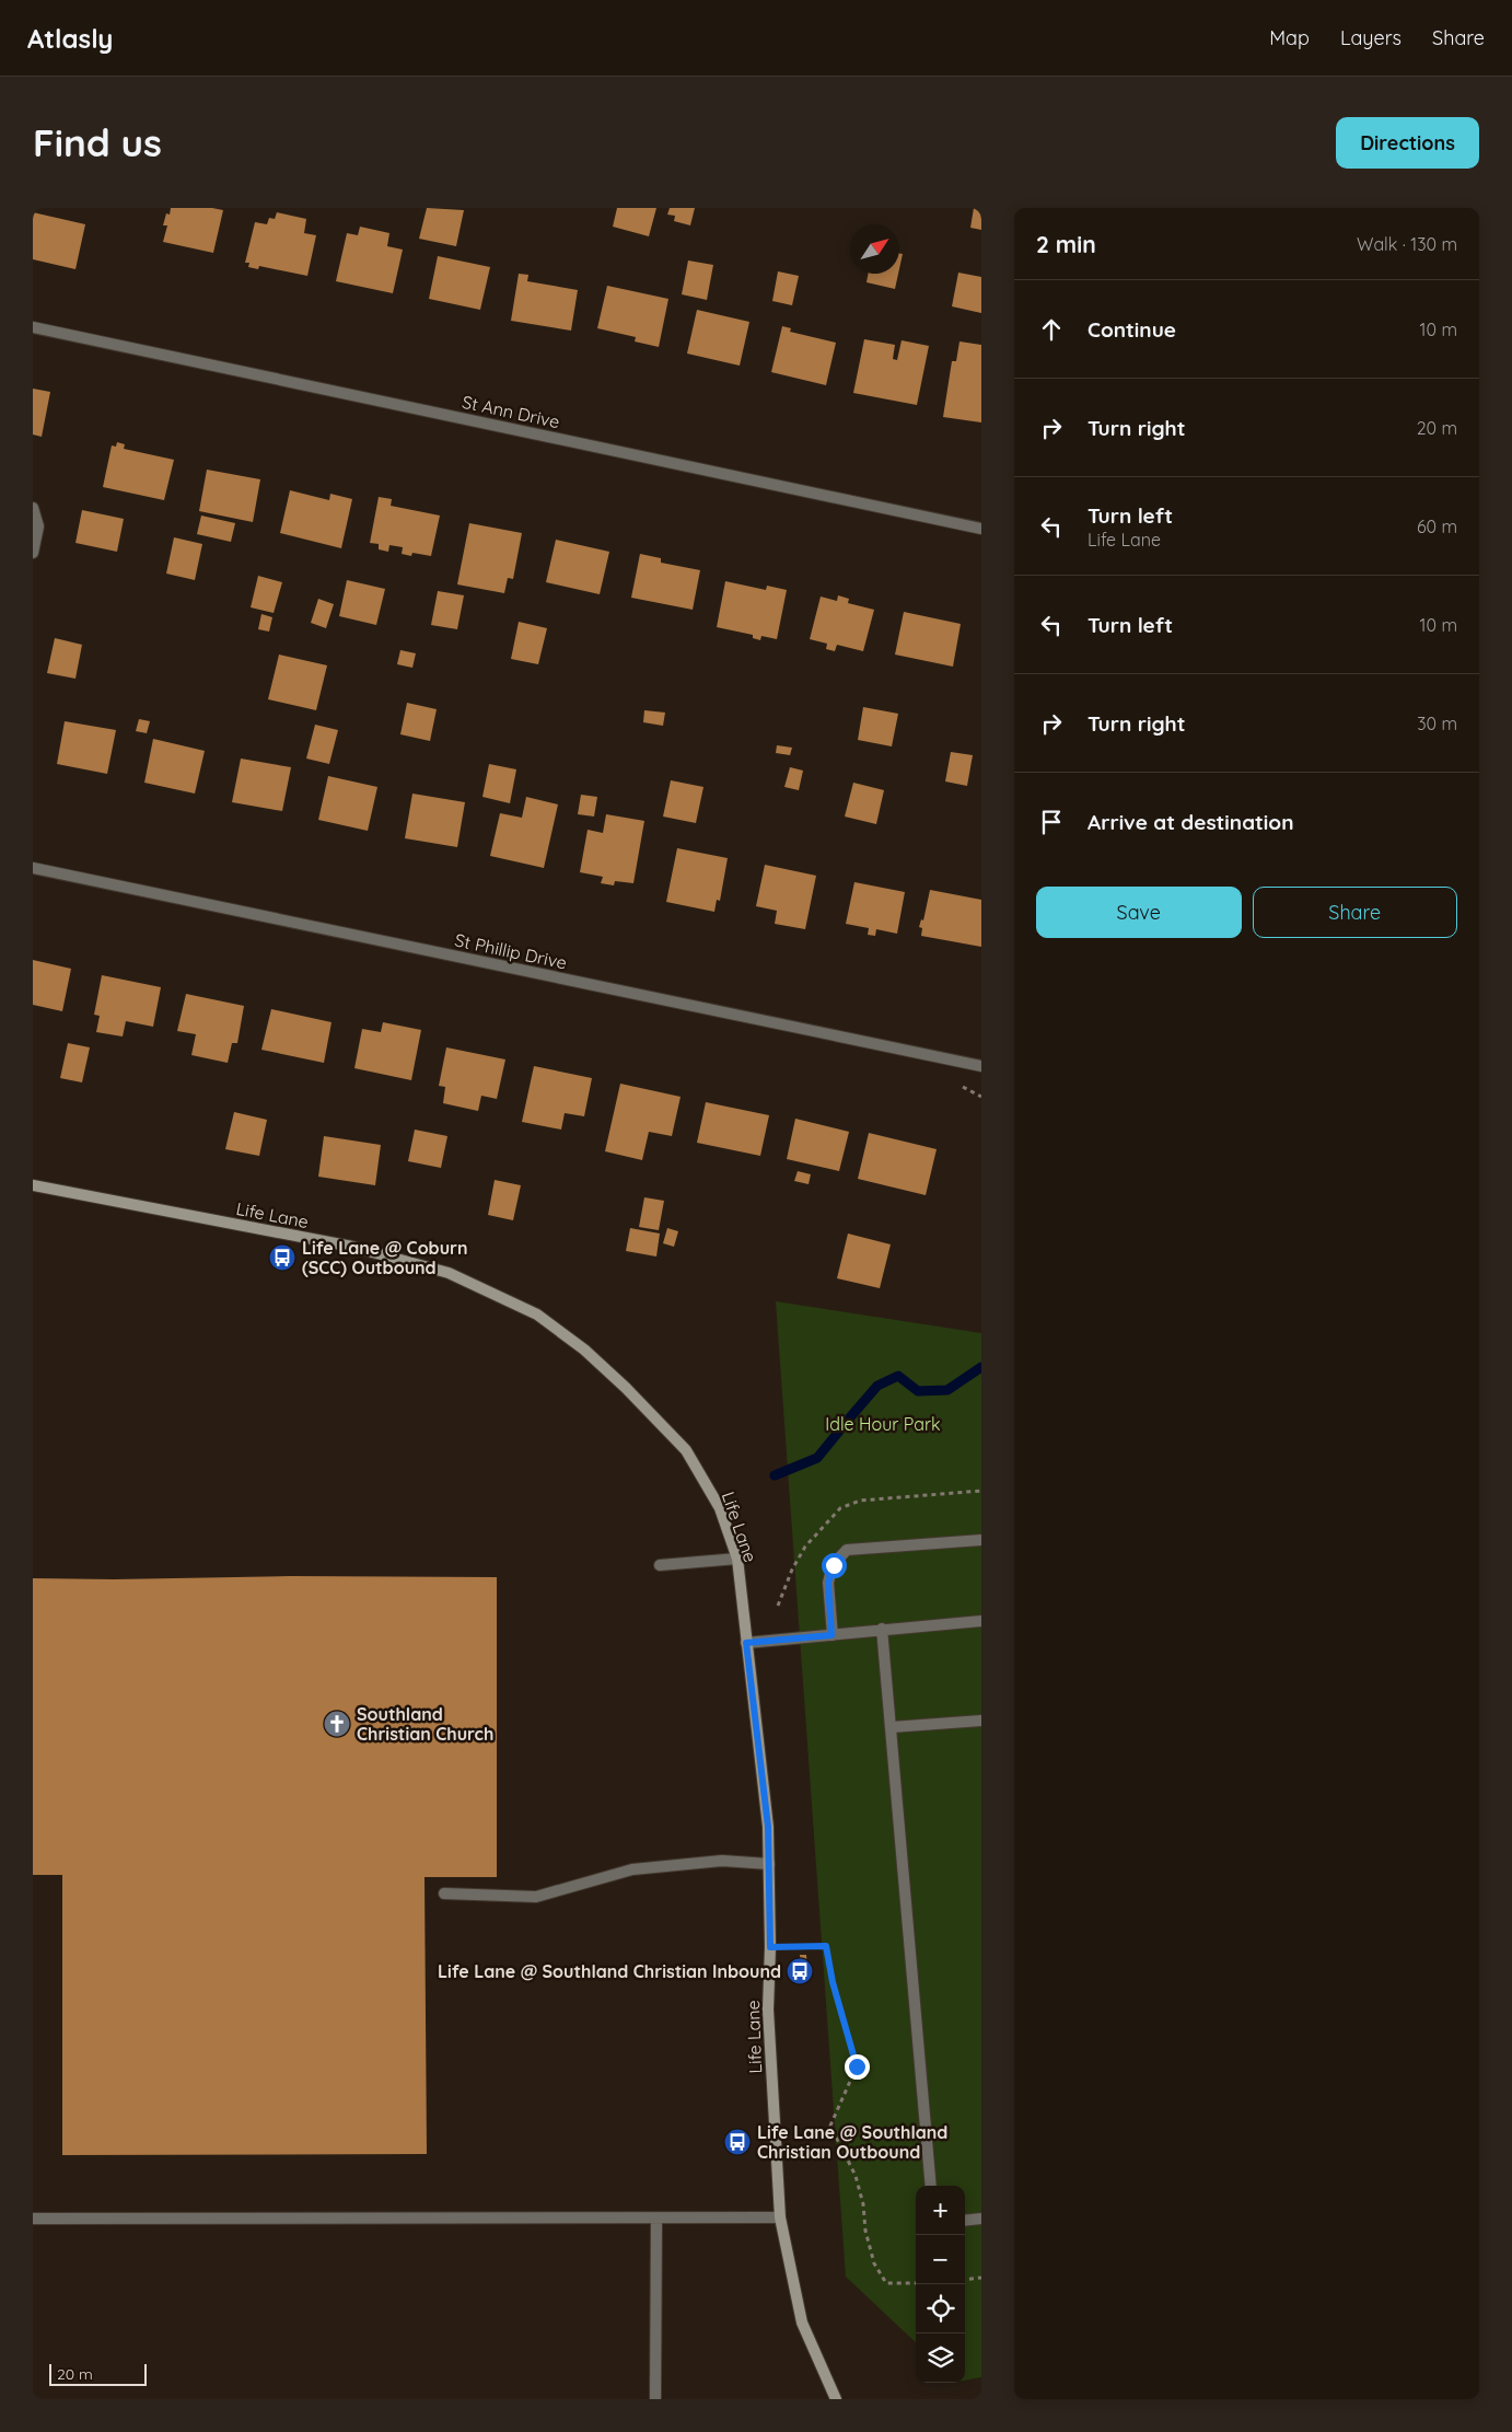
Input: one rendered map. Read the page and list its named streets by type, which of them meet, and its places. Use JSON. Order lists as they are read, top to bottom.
{
  "streets": {
    "street": ["St Ann Drive", "St Phillip Drive", "Life Lane"]
  },
  "parks": ["Idle Hour Park"],
  "places": {
    "bus stop": ["Life Lane @ Coburn (SCC) Outbound", "Life Lane @ Southland Christian Inbound", "Life Lane @ Southland Christian Outbound"],
    "church": ["Southland Christian Church"]
  },
  "scale_bar": "20 m",
  "north": "top right",
  "page": {
    "header": "Atlasly",
    "nav": ["Map", "Layers", "Share"],
    "buttons": [
      "Directions",
      ["Save", "Share"]
    ],
    "title": "Find us",
    "heading": ["2 min", "Walk · 130 m"],
    "list": [
      ["Continue", "10 m"],
      ["Turn right", "20 m"],
      ["Turn left", "Life Lane", "60 m"],
      ["Turn left", "10 m"],
      ["Turn right", "30 m"],
      "Arrive at destination"
    ],
    "map_buttons": ["+", "−"],
    "scale": "20 m"
  }
}
